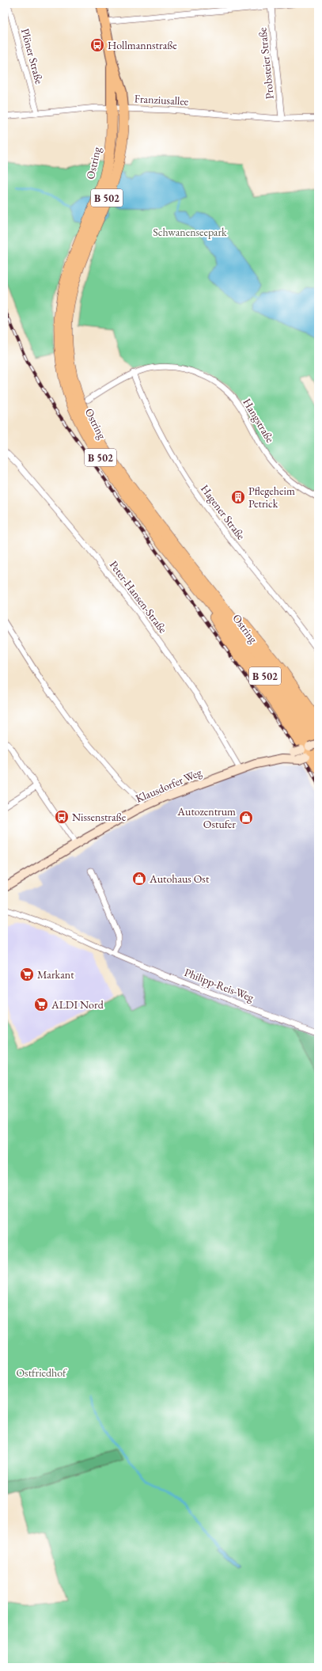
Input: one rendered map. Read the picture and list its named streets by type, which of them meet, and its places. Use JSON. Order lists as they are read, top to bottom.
{
  "streets": {
    "highway": ["Ostring", "B 502"],
    "street": [
      "Plöner Straße",
      "Probsteier Straße",
      "Franziusallee",
      "Hangstraße",
      "Hagener Straße",
      "Peter-Hansen-Straße",
      "Klausdorfer Weg",
      "Philipp-Reis-Weg"
    ]
  },
  "crossings": [
    ["Plöner Straße", "Franziusallee"],
    ["Probsteier Straße", "Franziusallee"],
    ["Franziusallee", "Ostring"],
    ["Ostring", "Klausdorfer Weg"],
    ["Hangstraße", "Hagener Straße"],
    ["Peter-Hansen-Straße", "Klausdorfer Weg"]
  ],
  "parks": ["Schwanenseepark", "Ostfriedhof"],
  "places": {
    "bus stop": ["Hollmannstraße", "Nissenstraße"],
    "building": ["Pflegeheim Petrick"],
    "shop": ["Autozentrum Ostufer", "Autohaus Ost"],
    "supermarket": ["Markant", "ALDI Nord"]
  }
}
